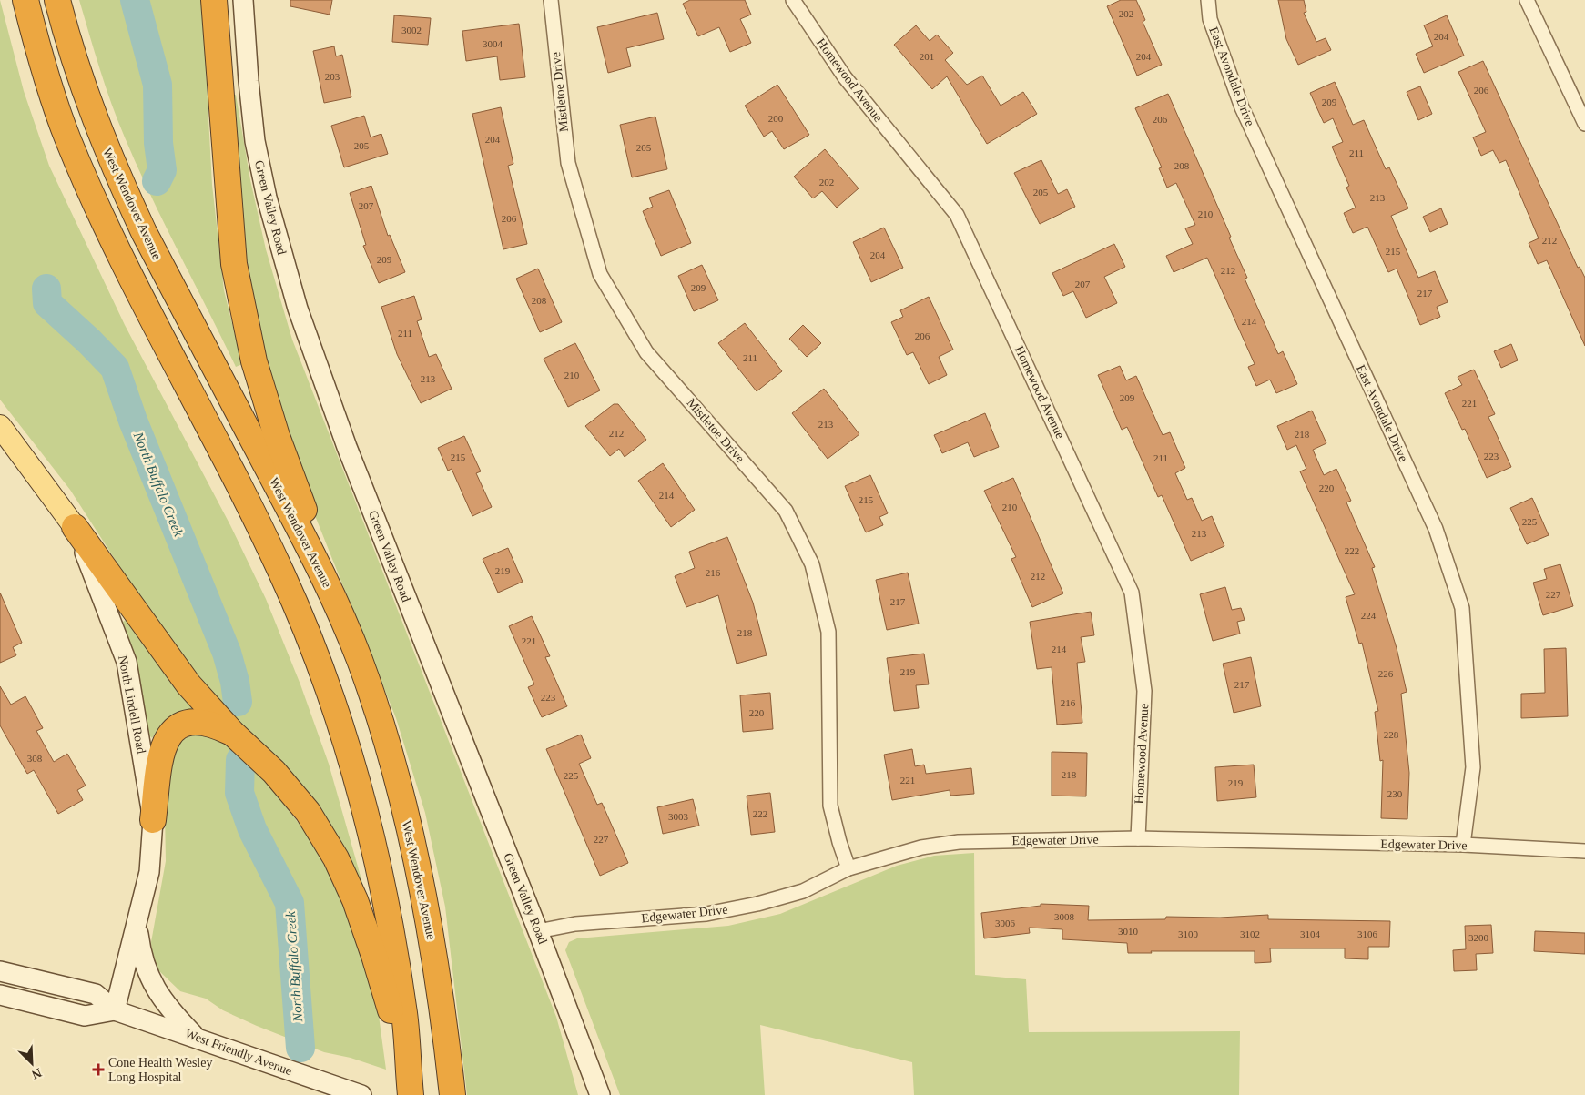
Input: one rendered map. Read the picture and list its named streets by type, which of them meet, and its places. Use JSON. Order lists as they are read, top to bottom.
{
  "streets": {
    "highway": ["West Wendover Avenue"],
    "main road": ["Green Valley Road", "North Lindell Road", "West Friendly Avenue"],
    "street": [
      "East Avondale Drive",
      "Homewood Avenue",
      "Mistletoe Drive",
      "Edgewater Drive"
    ]
  },
  "crossings": [
    ["East Avondale Drive", "Edgewater Drive"],
    ["Homewood Avenue", "Edgewater Drive"],
    ["Mistletoe Drive", "Edgewater Drive"],
    ["Green Valley Road", "Edgewater Drive"],
    ["North Lindell Road", "West Friendly Avenue"]
  ],
  "water": ["North Buffalo Creek"],
  "places": {
    "health": ["Cone Health Wesley Long Hospital"]
  },
  "house_numbers": [
    "202",
    "3002",
    "204",
    "3004",
    "201",
    "204",
    "203",
    "206",
    "209",
    "200",
    "206",
    "204",
    "205",
    "205",
    "211",
    "208",
    "202",
    "205",
    "213",
    "207",
    "210",
    "206",
    "212",
    "215",
    "204",
    "209",
    "212",
    "207",
    "209",
    "217",
    "208",
    "214",
    "211",
    "206",
    "211",
    "210",
    "213",
    "209",
    "221",
    "213",
    "212",
    "218",
    "223",
    "215",
    "211",
    "220",
    "214",
    "215",
    "210",
    "225",
    "213",
    "222",
    "219",
    "216",
    "212",
    "227",
    "217",
    "224",
    "218",
    "221",
    "214",
    "219",
    "226",
    "217",
    "223",
    "216",
    "220",
    "228",
    "308",
    "218",
    "225",
    "221",
    "219",
    "230",
    "222",
    "3003",
    "227",
    "3008",
    "3006",
    "3010",
    "3100",
    "3102",
    "3104",
    "3106",
    "3200"
  ],
  "north": "bottom right"
}
